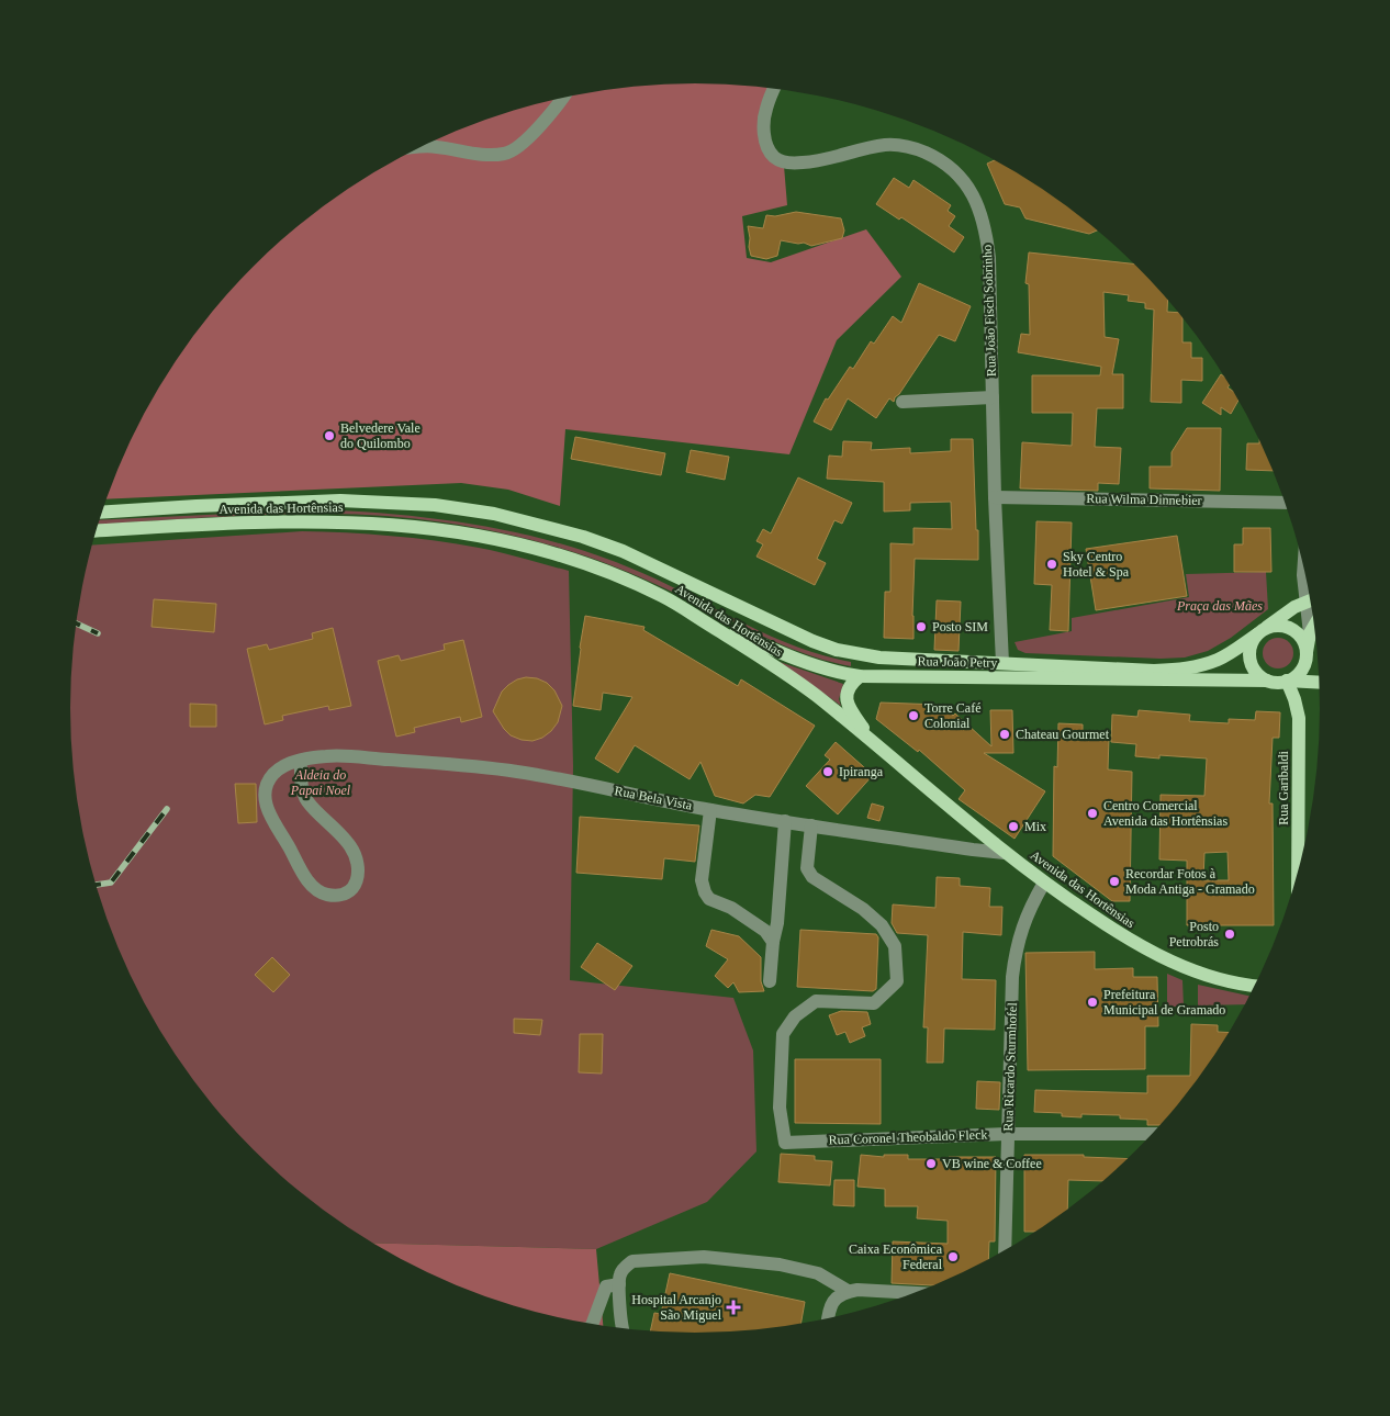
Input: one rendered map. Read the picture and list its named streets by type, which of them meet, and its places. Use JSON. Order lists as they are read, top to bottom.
{
  "streets": {
    "main road": ["Avenida das Hortênsias", "Rua João Petry", "Rua Garibaldi"],
    "street": [
      "Rua João Fisch Sobrinho",
      "Rua Wilma Dinnebier",
      "Rua Bela Vista",
      "Rua Ricardo Sturmhofel",
      "Rua Coronel Theobaldo Fleck"
    ]
  },
  "crossings": [
    ["Rua João Fisch Sobrinho", "Rua Wilma Dinnebier"],
    ["Rua João Fisch Sobrinho", "Rua João Petry"],
    ["Avenida das Hortênsias", "Rua João Petry"],
    ["Avenida das Hortênsias", "Rua Bela Vista"],
    ["Avenida das Hortênsias", "Rua Ricardo Sturmhofel"],
    ["Rua João Petry", "Rua Garibaldi"],
    ["Rua Bela Vista", "Rua Coronel Theobaldo Fleck"],
    ["Rua Ricardo Sturmhofel", "Rua Coronel Theobaldo Fleck"]
  ],
  "parks": ["Praça das Mães", "Aldeia do Papai Noel"],
  "places": {
    "other": [
      "Belvedere Vale do Quilombo",
      "Sky Centro Hotel & Spa",
      "Posto SIM",
      "Torre Café Colonial",
      "Chateau Gourmet",
      "Ipiranga",
      "Centro Comercial Avenida das Hortênsias",
      "Mix",
      "Recordar Fotos à Moda Antiga - Gramado",
      "Posto Petrobrás",
      "Prefeitura Municipal de Gramado",
      "VB wine & Coffee",
      "Caixa Econômica Federal"
    ],
    "health": ["Hospital Arcanjo São Miguel"]
  }
}
